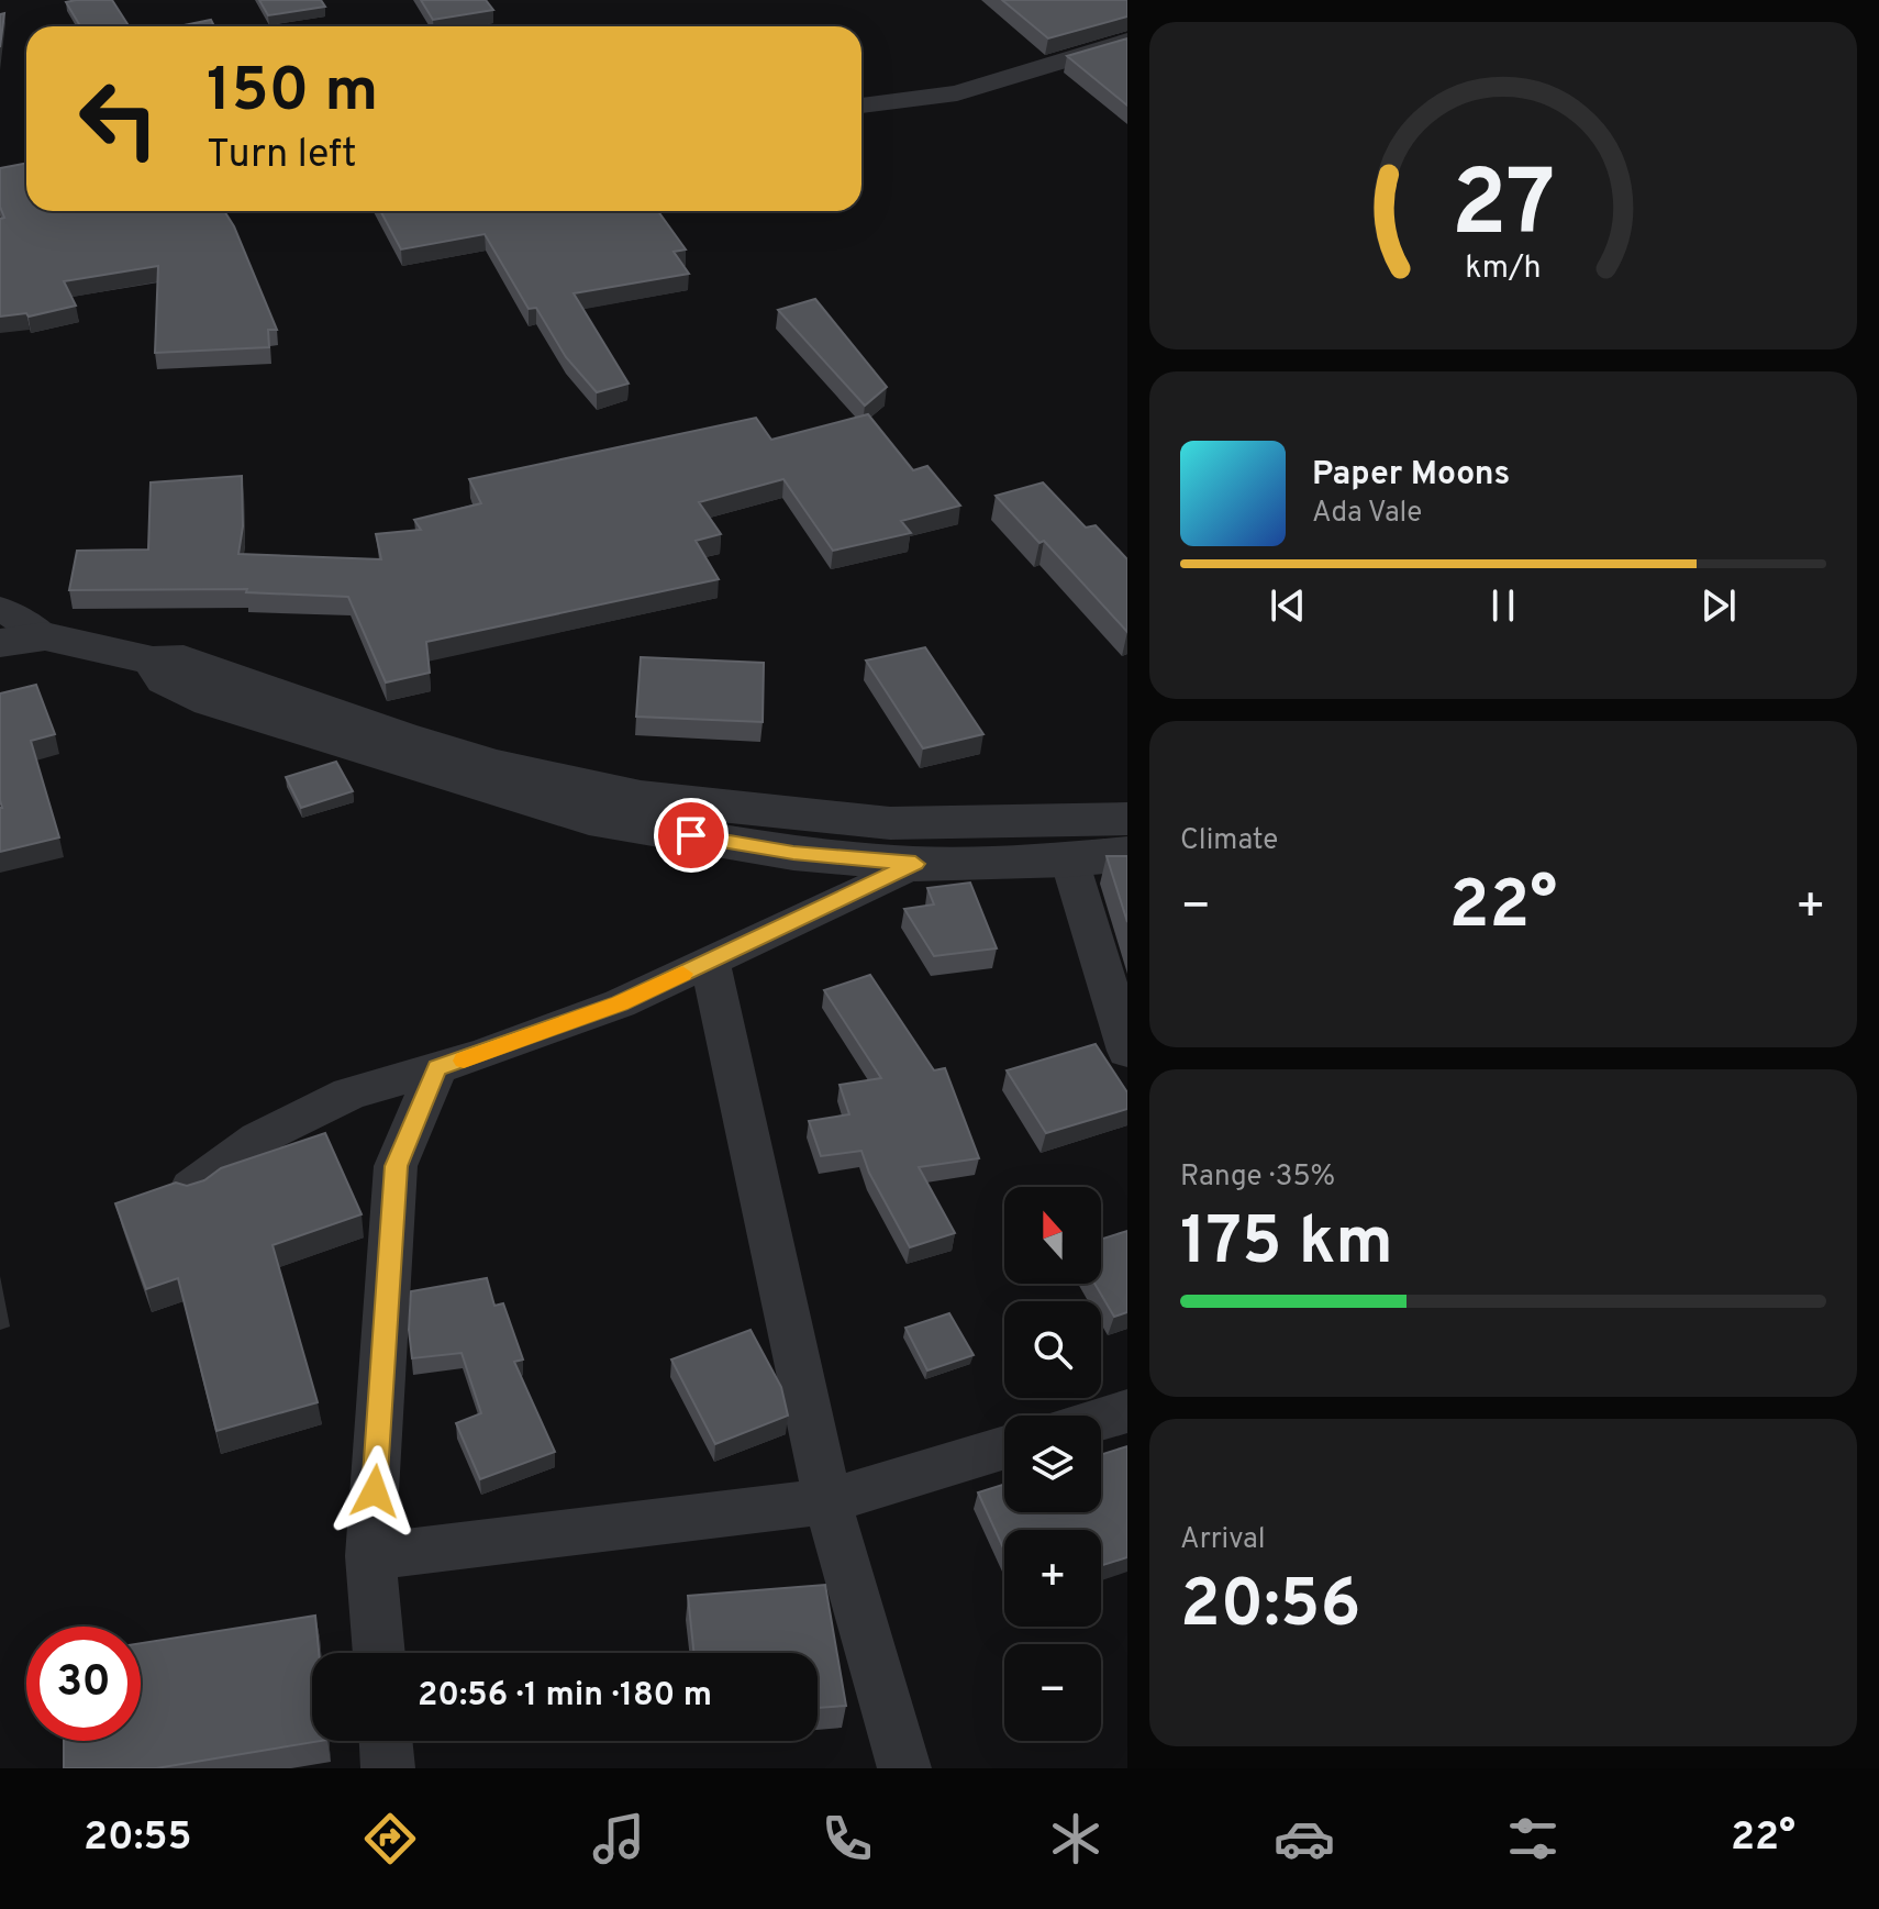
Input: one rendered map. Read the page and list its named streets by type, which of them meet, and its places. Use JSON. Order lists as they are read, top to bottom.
{
  "north": "top",
  "page": {
    "turn": ["150 m", "Turn left"],
    "song": ["Paper Moons", "Ada Vale"],
    "tile": [
      "Climate",
      ["Range · 35%", "175 km"],
      ["Arrival", "20:56"]
    ],
    "heat": ["−", "22°", "+"],
    "map_buttons": ["+", "−"],
    "limit": "30",
    "trip": "20:56 · 1 min · 180 m",
    "tabs": ["20:55", "22°"],
    "gauge": ["27", "km/h"]
  }
}
